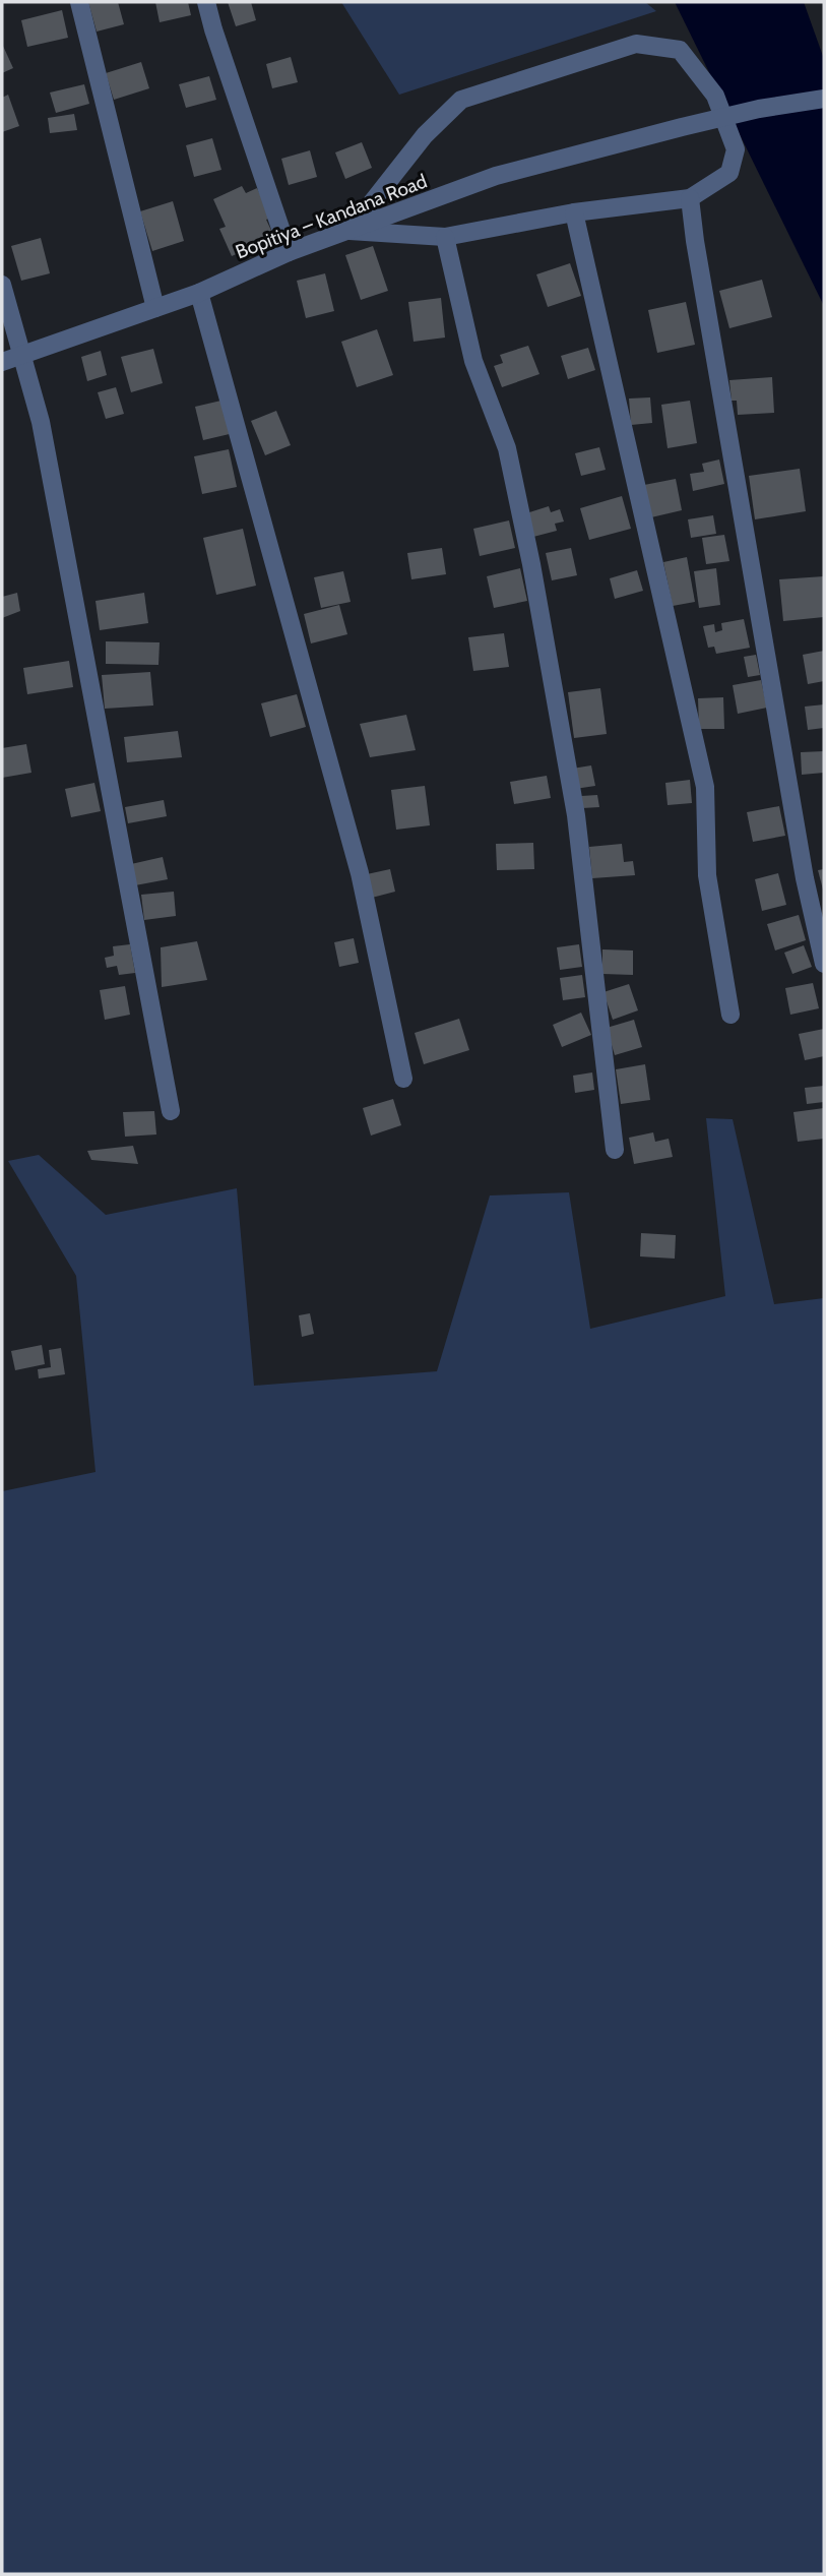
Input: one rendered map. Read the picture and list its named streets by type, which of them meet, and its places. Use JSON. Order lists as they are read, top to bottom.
{
  "streets": {
    "street": ["Bopitiya – Kandana Road"]
  }
}
